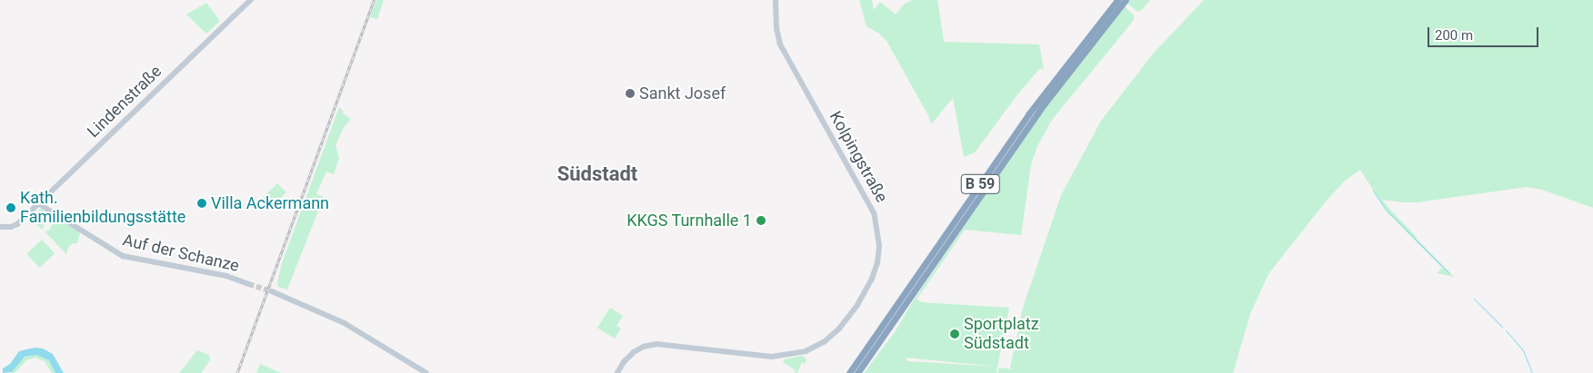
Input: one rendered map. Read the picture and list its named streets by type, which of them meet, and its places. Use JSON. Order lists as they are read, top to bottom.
{
  "streets": {
    "highway": ["B 59"],
    "main road": ["Lindenstraße", "Kolpingstraße", "Auf der Schanze"]
  },
  "crossings": [
    ["Lindenstraße", "Auf der Schanze"]
  ],
  "districts": ["Südstadt"],
  "places": [
    "Sankt Josef",
    "Villa Ackermann",
    "Kath. Familienbildungsstätte",
    "KKGS Turnhalle 1",
    "Sportplatz Südstadt"
  ],
  "scale_bar": "200 m"
}
